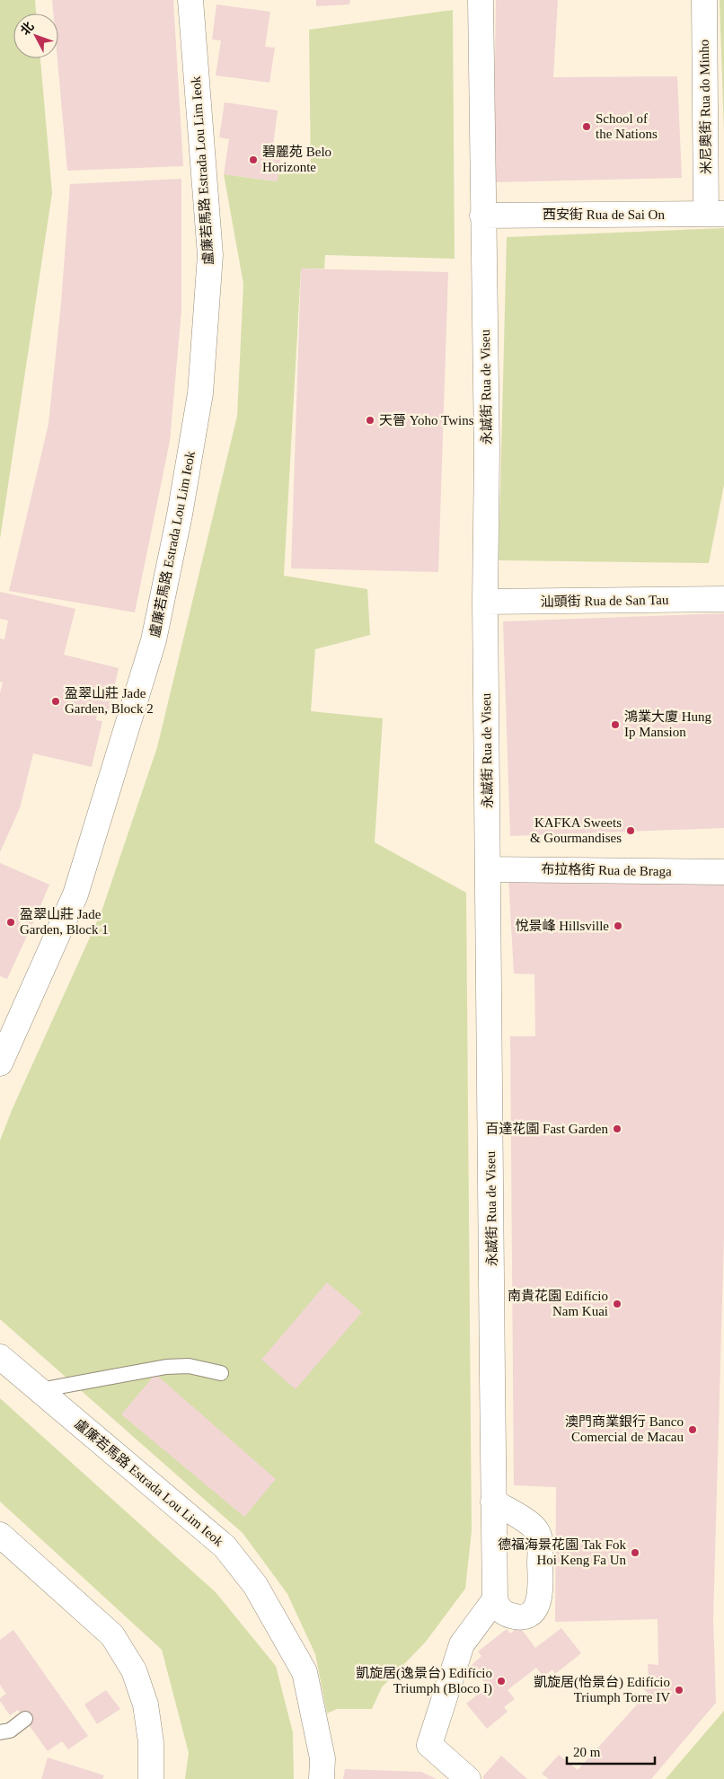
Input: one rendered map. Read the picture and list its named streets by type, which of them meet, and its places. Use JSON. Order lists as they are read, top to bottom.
{
  "streets": {
    "street": [
      "米尼奧街 Rua do Minho",
      "盧廉若馬路 Estrada Lou Lim Ieok",
      "西安街 Rua de Sai On",
      "永誠街 Rua de Viseu",
      "汕頭街 Rua de San Tau",
      "布拉格街 Rua de Braga"
    ]
  },
  "crossings": [
    ["米尼奧街 Rua do Minho", "西安街 Rua de Sai On"],
    ["西安街 Rua de Sai On", "永誠街 Rua de Viseu"],
    ["永誠街 Rua de Viseu", "汕頭街 Rua de San Tau"],
    ["永誠街 Rua de Viseu", "布拉格街 Rua de Braga"]
  ],
  "places": [
    "School of the Nations",
    "碧麗苑 Belo Horizonte",
    "天晉 Yoho Twins",
    "盈翠山莊 Jade Garden, Block 2",
    "鴻業大廈 Hung Ip Mansion",
    "KAFKA Sweets & Gourmandises",
    "盈翠山莊 Jade Garden, Block 1",
    "悅景峰 Hillsville",
    "百達花園 Fast Garden",
    "南貴花園 Edifício Nam Kuai",
    "澳門商業銀行 Banco Comercial de Macau",
    "德福海景花園 Tak Fok Hoi Keng Fa Un",
    "凱旋居(逸景台) Edifício Triumph (Bloco I)",
    "凱旋居(怡景台) Edifício Triumph Torre IV"
  ],
  "scale_bar": "20 m",
  "north": "top left"
}
